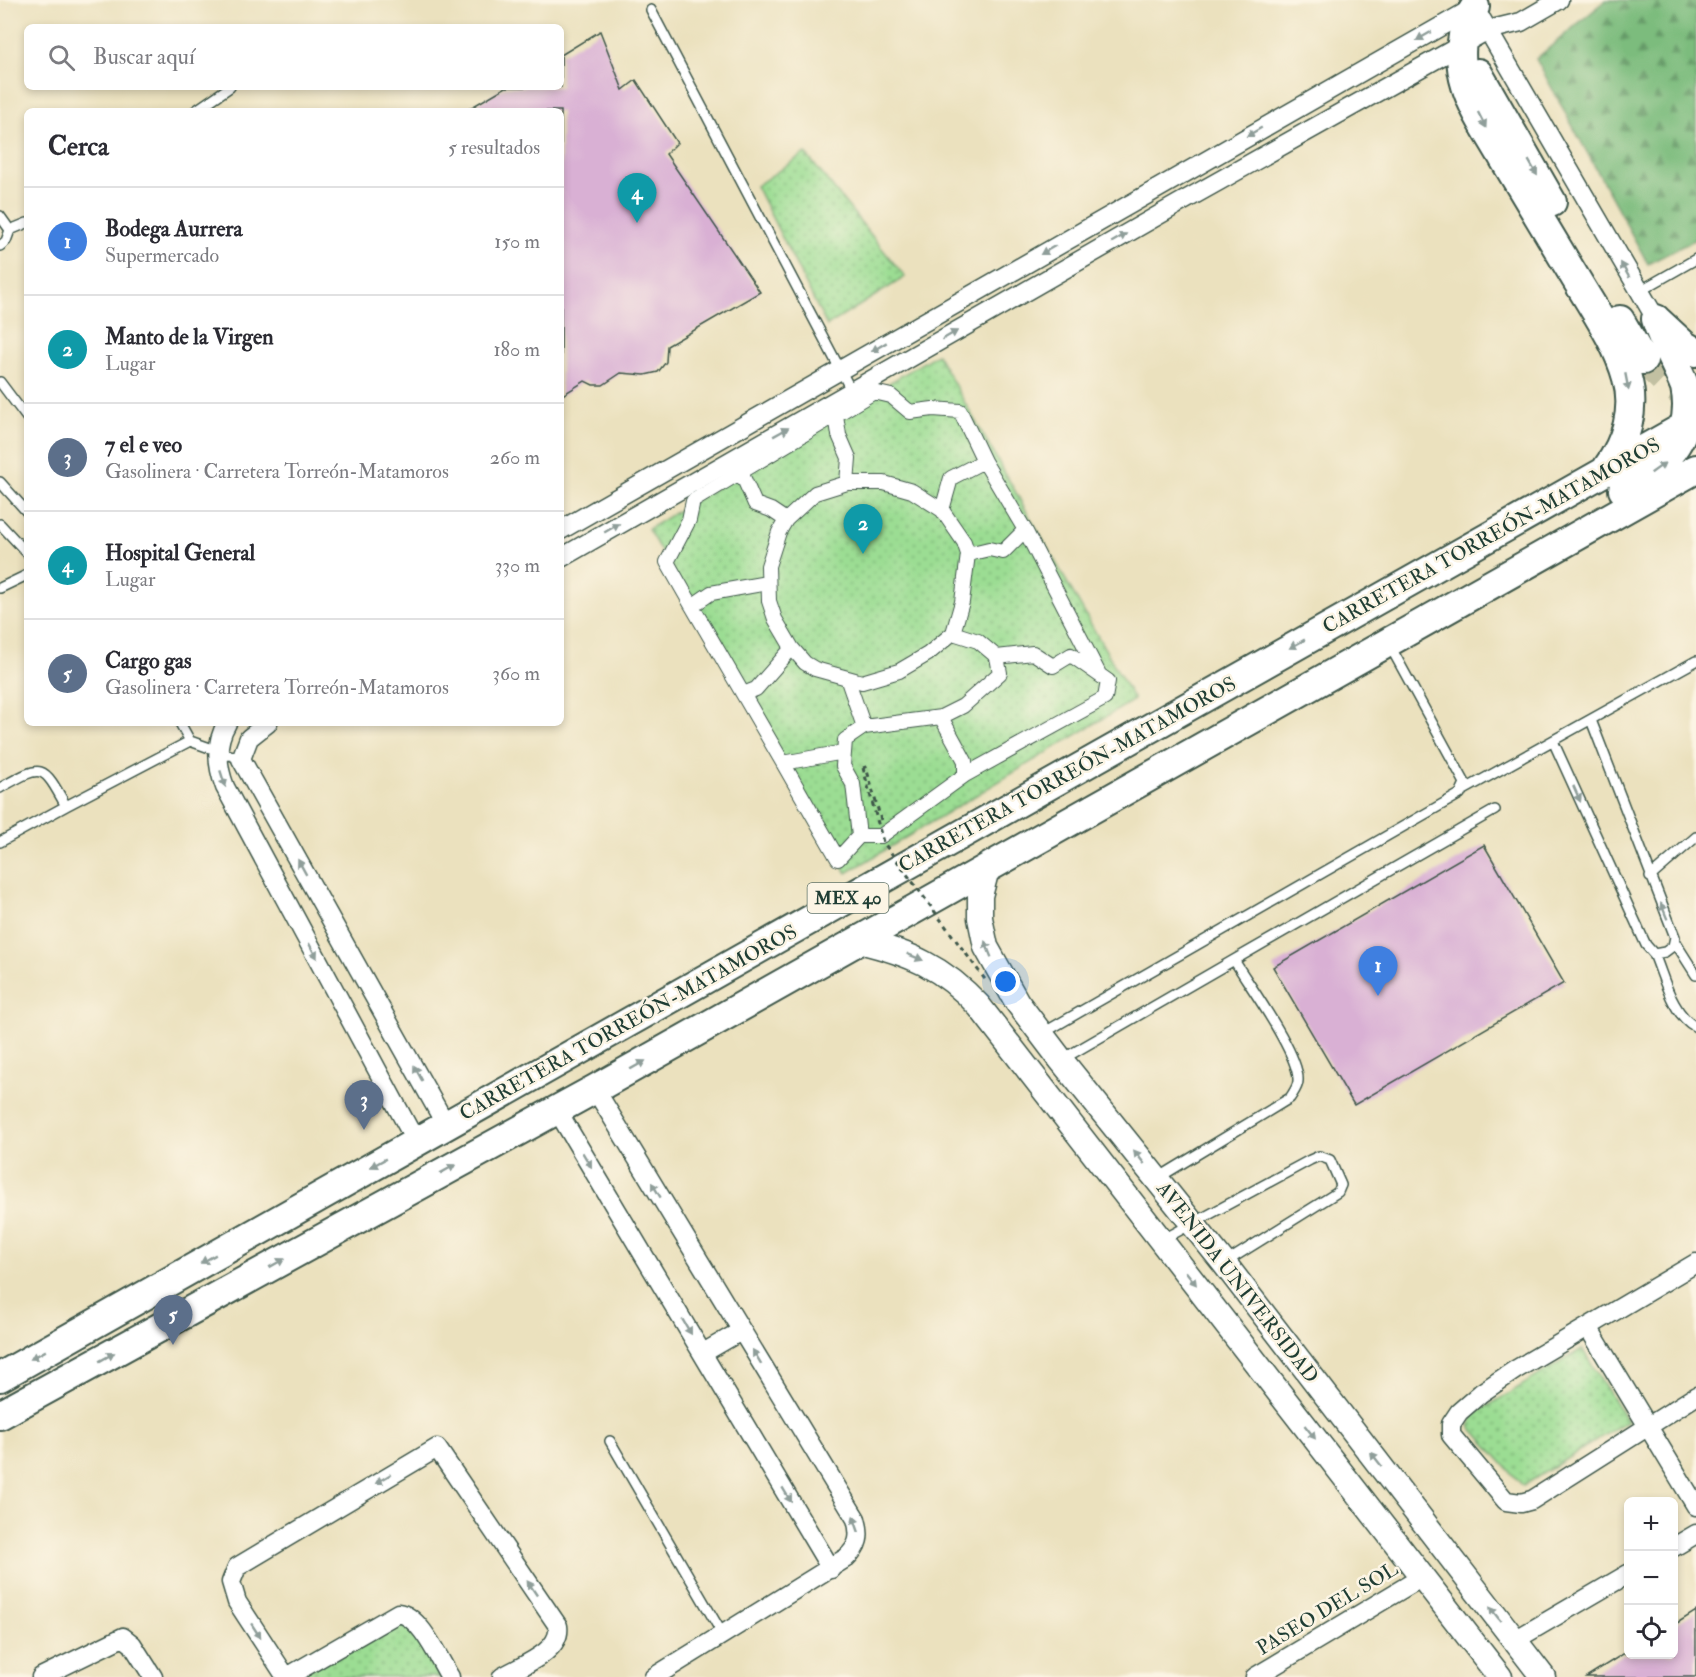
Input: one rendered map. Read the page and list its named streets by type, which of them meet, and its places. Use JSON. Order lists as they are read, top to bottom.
{
  "streets": {
    "highway": ["CARRETERA TORREÓN-MATAMOROS", "MEX 40"],
    "main road": ["AVENIDA UNIVERSIDAD"],
    "street": ["PASEO DEL SOL"]
  },
  "crossings": [
    ["MEX 40", "AVENIDA UNIVERSIDAD"],
    ["AVENIDA UNIVERSIDAD", "PASEO DEL SOL"]
  ],
  "page": {
    "search": "Buscar aquí",
    "heading": ["Cerca", "5 resultados"],
    "pins": [
      "4",
      "2",
      "1",
      "3",
      "5"
    ],
    "list": [
      {
        "mark": "1",
        "name": "Bodega Aurrera",
        "note": "Supermercado",
        "value": "150 m"
      },
      {
        "mark": "2",
        "name": "Manto de la Virgen",
        "note": "Lugar",
        "value": "180 m"
      },
      {
        "mark": "3",
        "name": "7 el e veo",
        "note": "Gasolinera · Carretera Torreón-Matamoros",
        "value": "260 m"
      },
      {
        "mark": "4",
        "name": "Hospital General",
        "note": "Lugar",
        "value": "330 m"
      },
      {
        "mark": "5",
        "name": "Cargo gas",
        "note": "Gasolinera · Carretera Torreón-Matamoros",
        "value": "360 m"
      }
    ],
    "map_buttons": ["+", "−"]
  }
}
